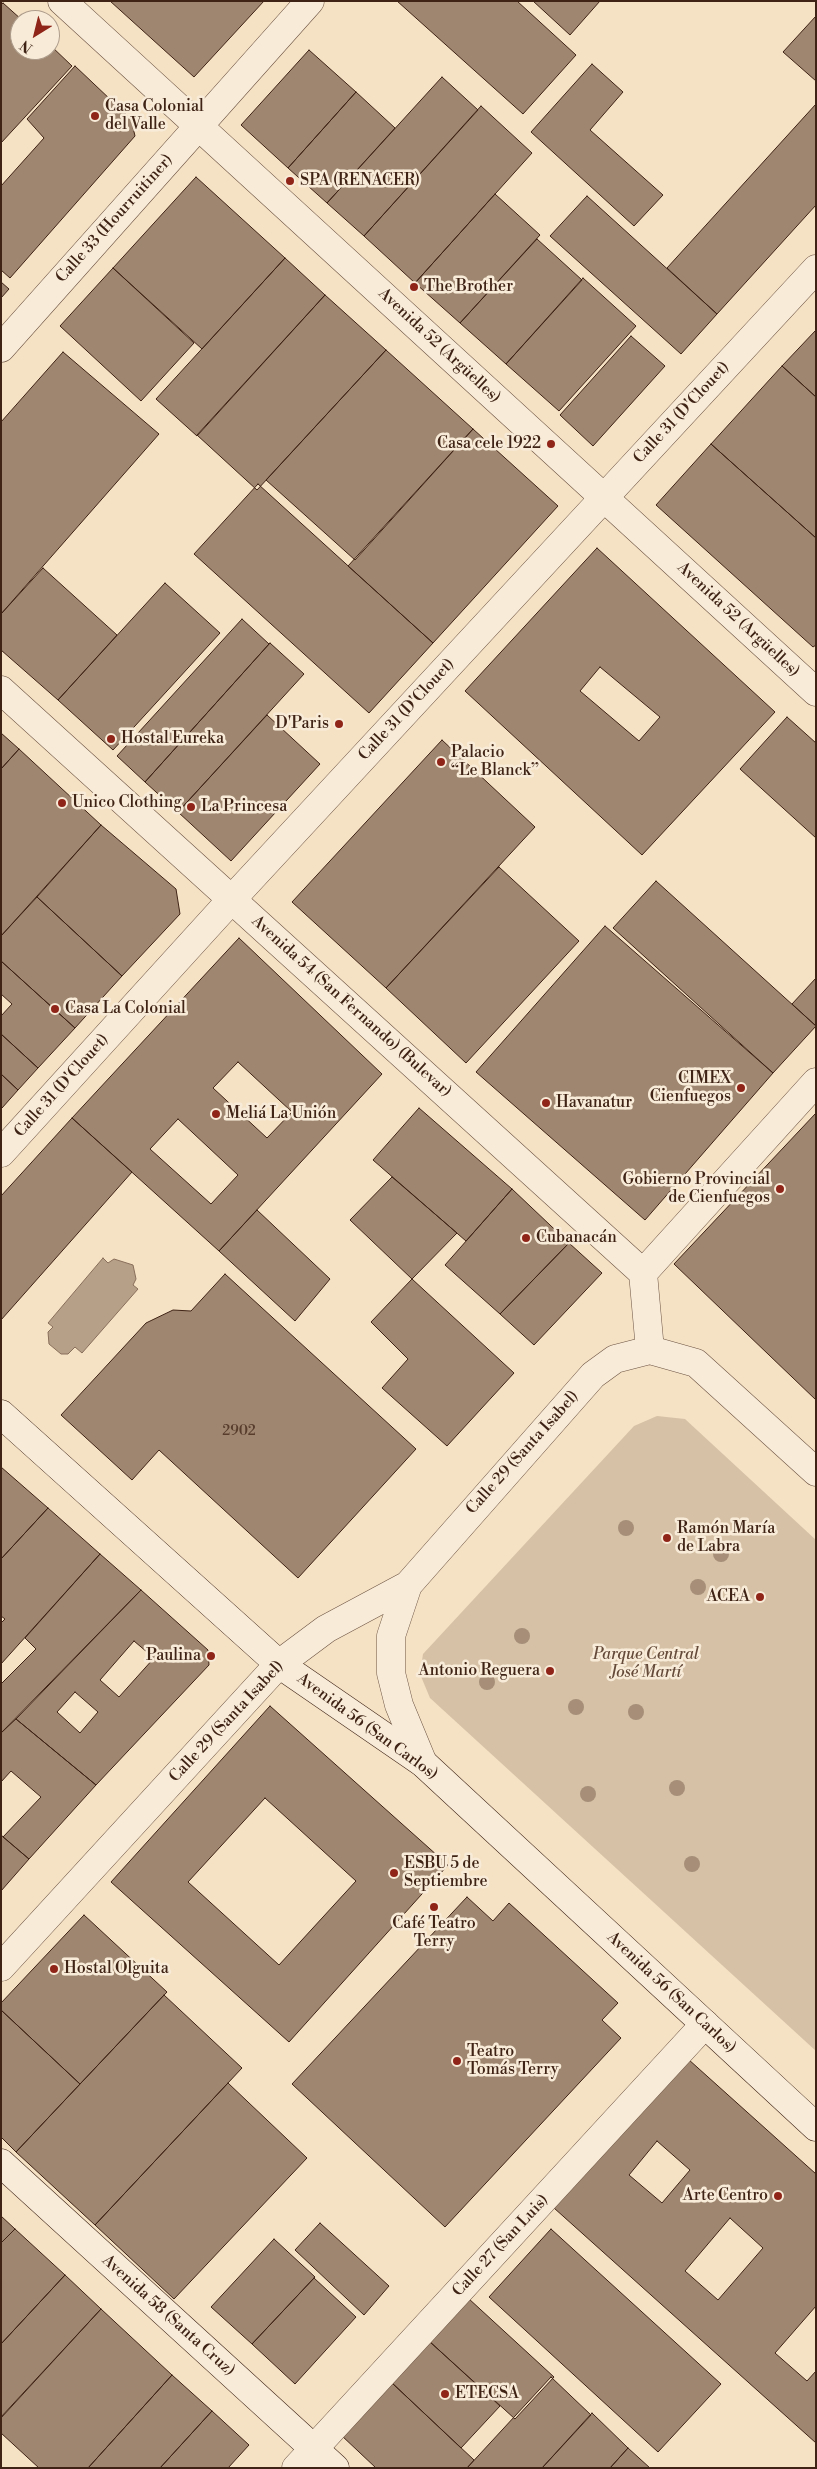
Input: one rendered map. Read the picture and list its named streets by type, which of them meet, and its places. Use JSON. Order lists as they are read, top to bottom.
{
  "streets": {
    "street": [
      "Calle 33 (Hourruitiner)",
      "Avenida 52 (Argüelles)",
      "Calle 31 (D'Clouet)",
      "Avenida 54 (San Fernando) (Bulevar)",
      "Calle 29 (Santa Isabel)",
      "Avenida 56 (San Carlos)",
      "Calle 27 (San Luis)",
      "Avenida 58 (Santa Cruz)"
    ]
  },
  "crossings": [
    ["Calle 33 (Hourruitiner)", "Avenida 52 (Argüelles)"],
    ["Avenida 52 (Argüelles)", "Calle 31 (D'Clouet)"],
    ["Calle 31 (D'Clouet)", "Avenida 54 (San Fernando) (Bulevar)"],
    ["Calle 29 (Santa Isabel)", "Avenida 56 (San Carlos)"],
    ["Avenida 56 (San Carlos)", "Calle 27 (San Luis)"],
    ["Calle 27 (San Luis)", "Avenida 58 (Santa Cruz)"]
  ],
  "parks": ["Parque Central José Martí"],
  "places": [
    "Casa Colonial del Valle",
    "SPA (RENACER)",
    "The Brother",
    "Casa cele 1922",
    "D'Paris",
    "Hostal Eureka",
    "Palacio “Le Blanck”",
    "Unico Clothing",
    "La Princesa",
    "Casa La Colonial",
    "CIMEX Cienfuegos",
    "Havanatur",
    "Meliá La Unión",
    "Gobierno Provincial de Cienfuegos",
    "Cubanacán",
    "Ramón María de Labra",
    "ACEA",
    "Paulina",
    "Antonio Reguera",
    "ESBU 5 de Septiembre",
    "Café Teatro Terry",
    "Hostal Olguita",
    "Teatro Tomás Terry",
    "Arte Centro",
    "ETECSA"
  ],
  "house_numbers": ["2902"],
  "north": "bottom left"
}
